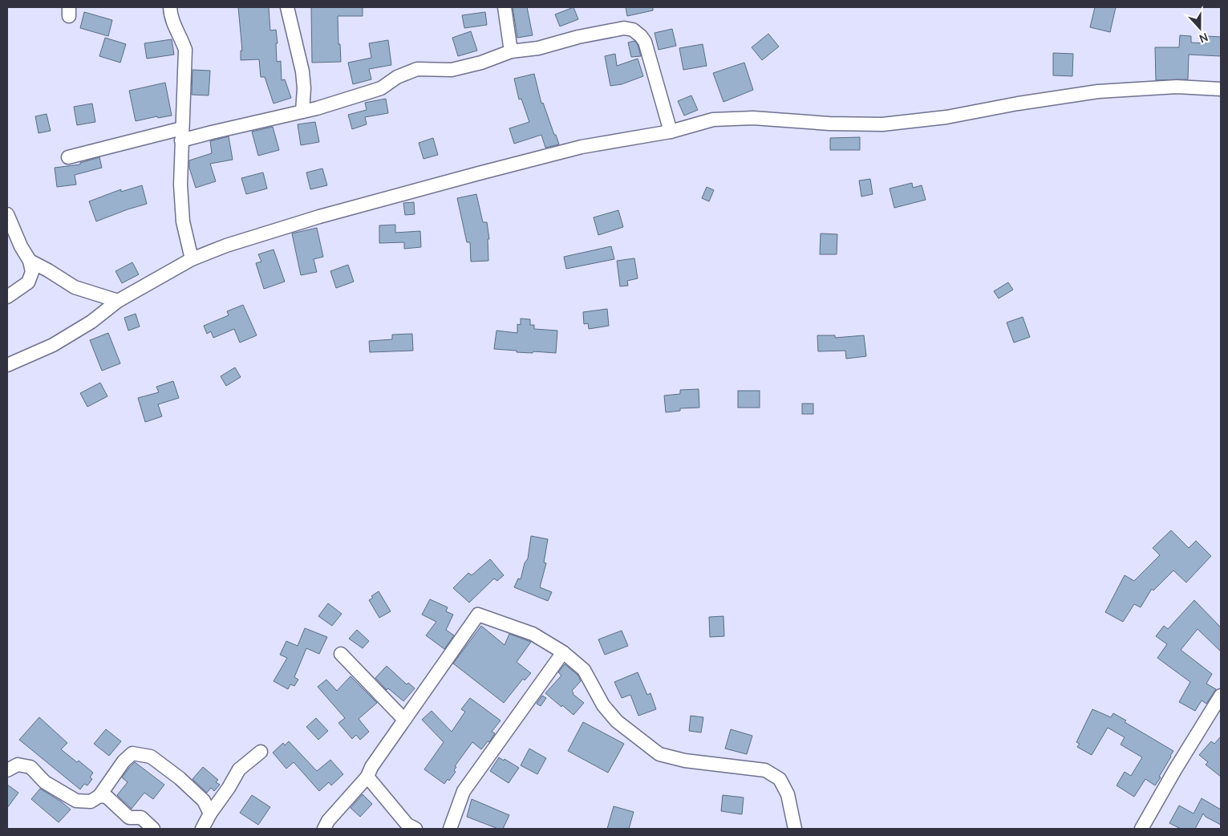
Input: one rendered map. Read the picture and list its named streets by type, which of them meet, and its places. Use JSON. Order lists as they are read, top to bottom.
{
  "north": "bottom"
}
